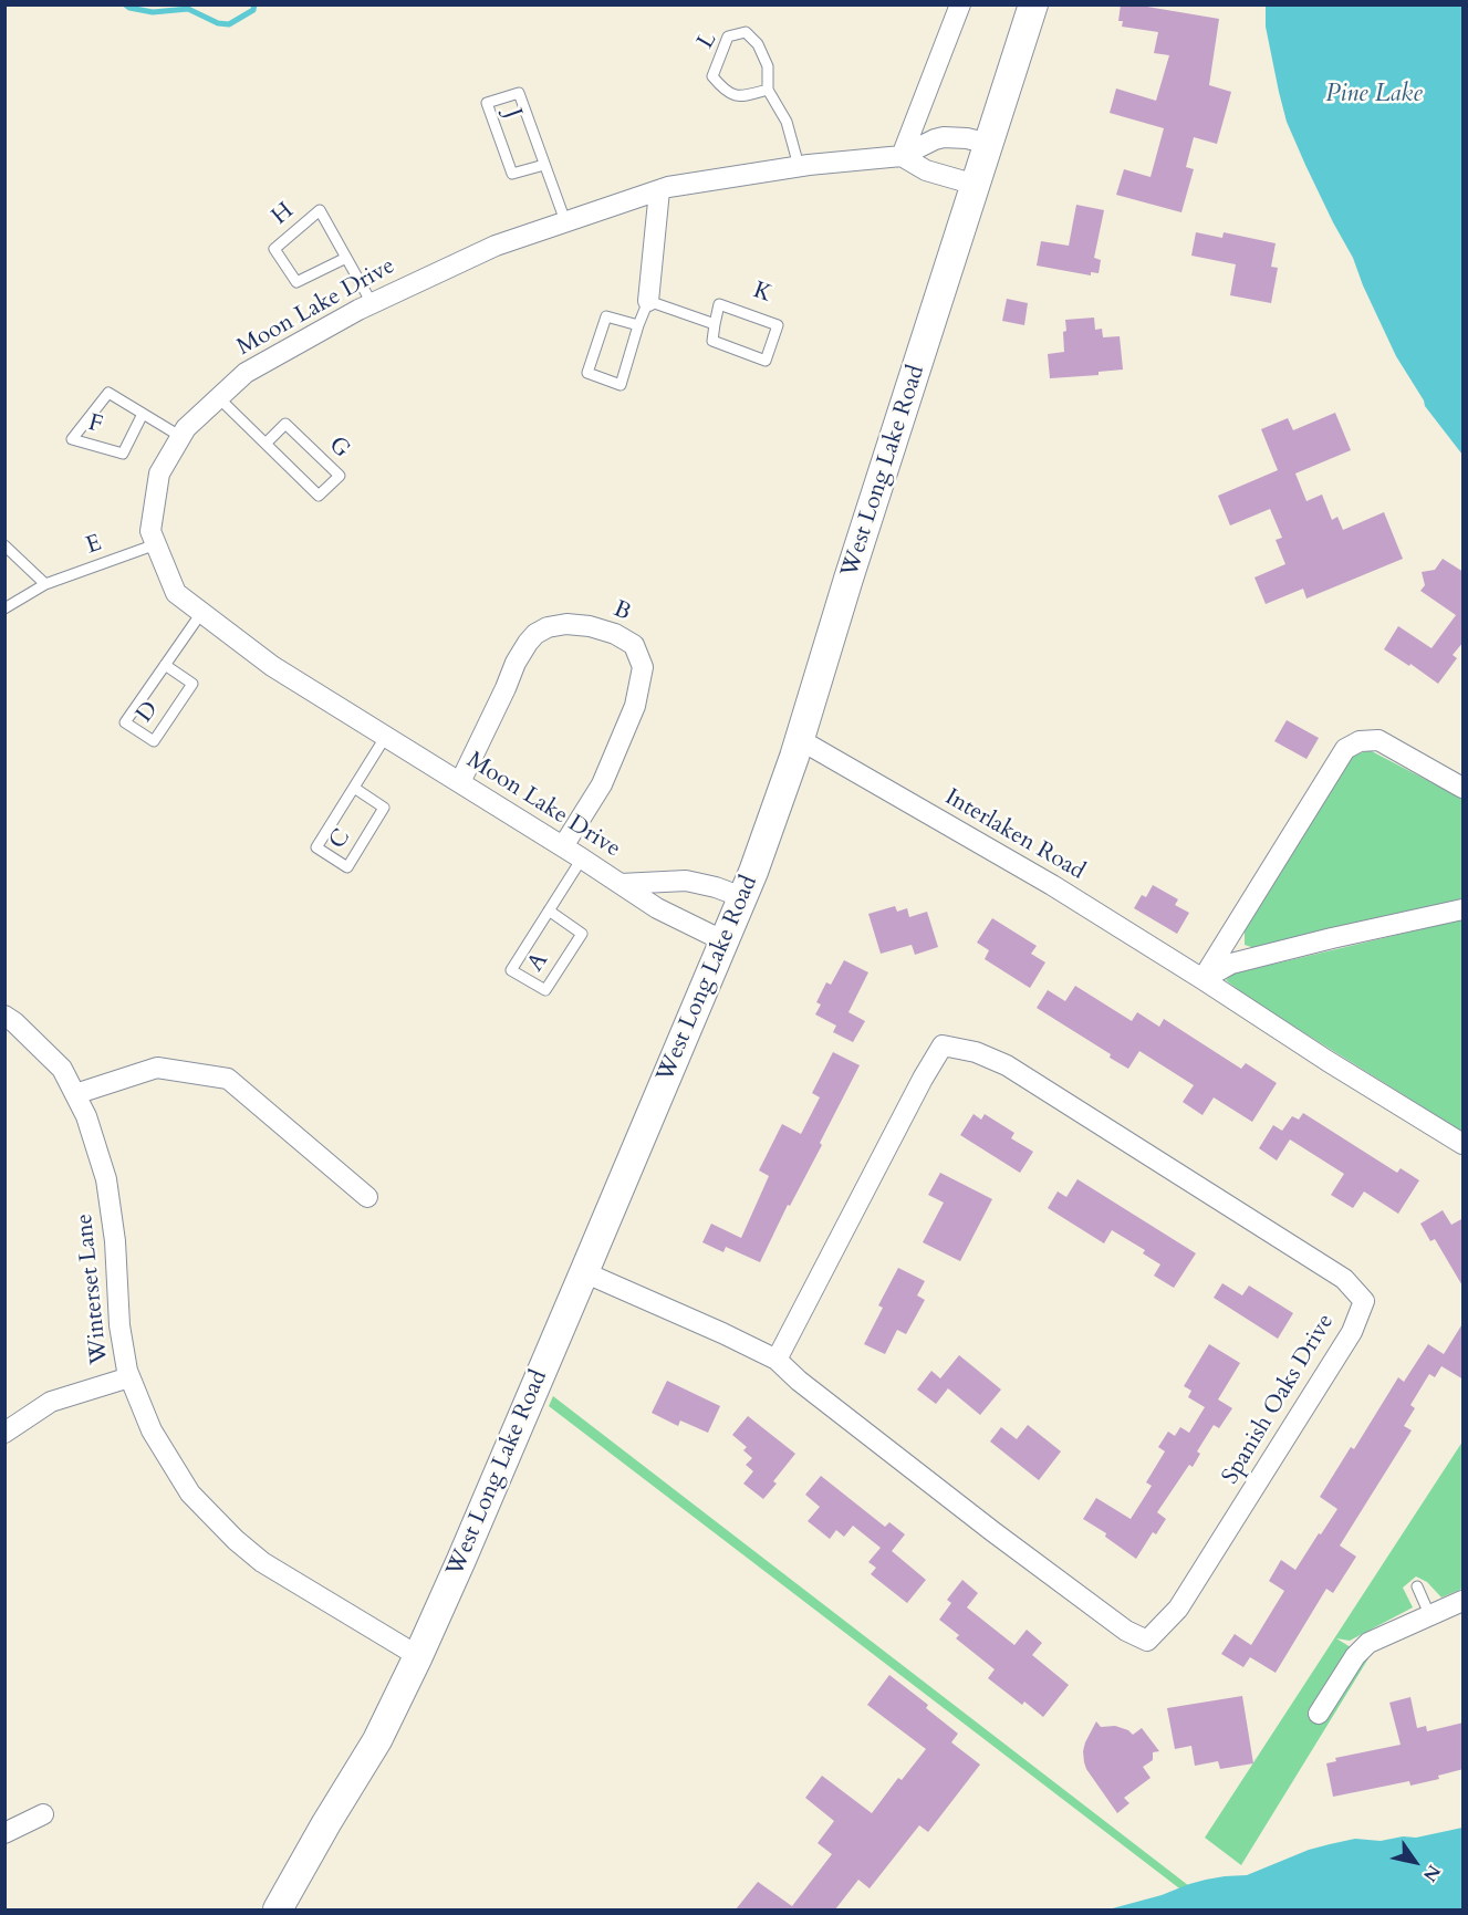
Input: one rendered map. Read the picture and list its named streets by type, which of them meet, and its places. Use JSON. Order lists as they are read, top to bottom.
{
  "streets": {
    "main road": ["West Long Lake Road"],
    "street": [
      "Moon Lake Drive",
      "B",
      "Interlaken Road",
      "Winterset Lane",
      "Spanish Oaks Drive"
    ],
    "lane": [
      "L",
      "J",
      "H",
      "K",
      "F",
      "G",
      "E",
      "D",
      "C",
      "A"
    ]
  },
  "crossings": [
    ["L", "Moon Lake Drive"],
    ["J", "Moon Lake Drive"],
    ["H", "Moon Lake Drive"],
    ["Moon Lake Drive", "F"],
    ["Moon Lake Drive", "G"],
    ["Moon Lake Drive", "West Long Lake Road"],
    ["Moon Lake Drive", "E"],
    ["Moon Lake Drive", "B"],
    ["Moon Lake Drive", "D"],
    ["Moon Lake Drive", "C"],
    ["Moon Lake Drive", "A"],
    ["West Long Lake Road", "Interlaken Road"],
    ["West Long Lake Road", "Winterset Lane"],
    ["West Long Lake Road", "Spanish Oaks Drive"]
  ],
  "water": ["Pine Lake"],
  "north": "bottom right"
}
